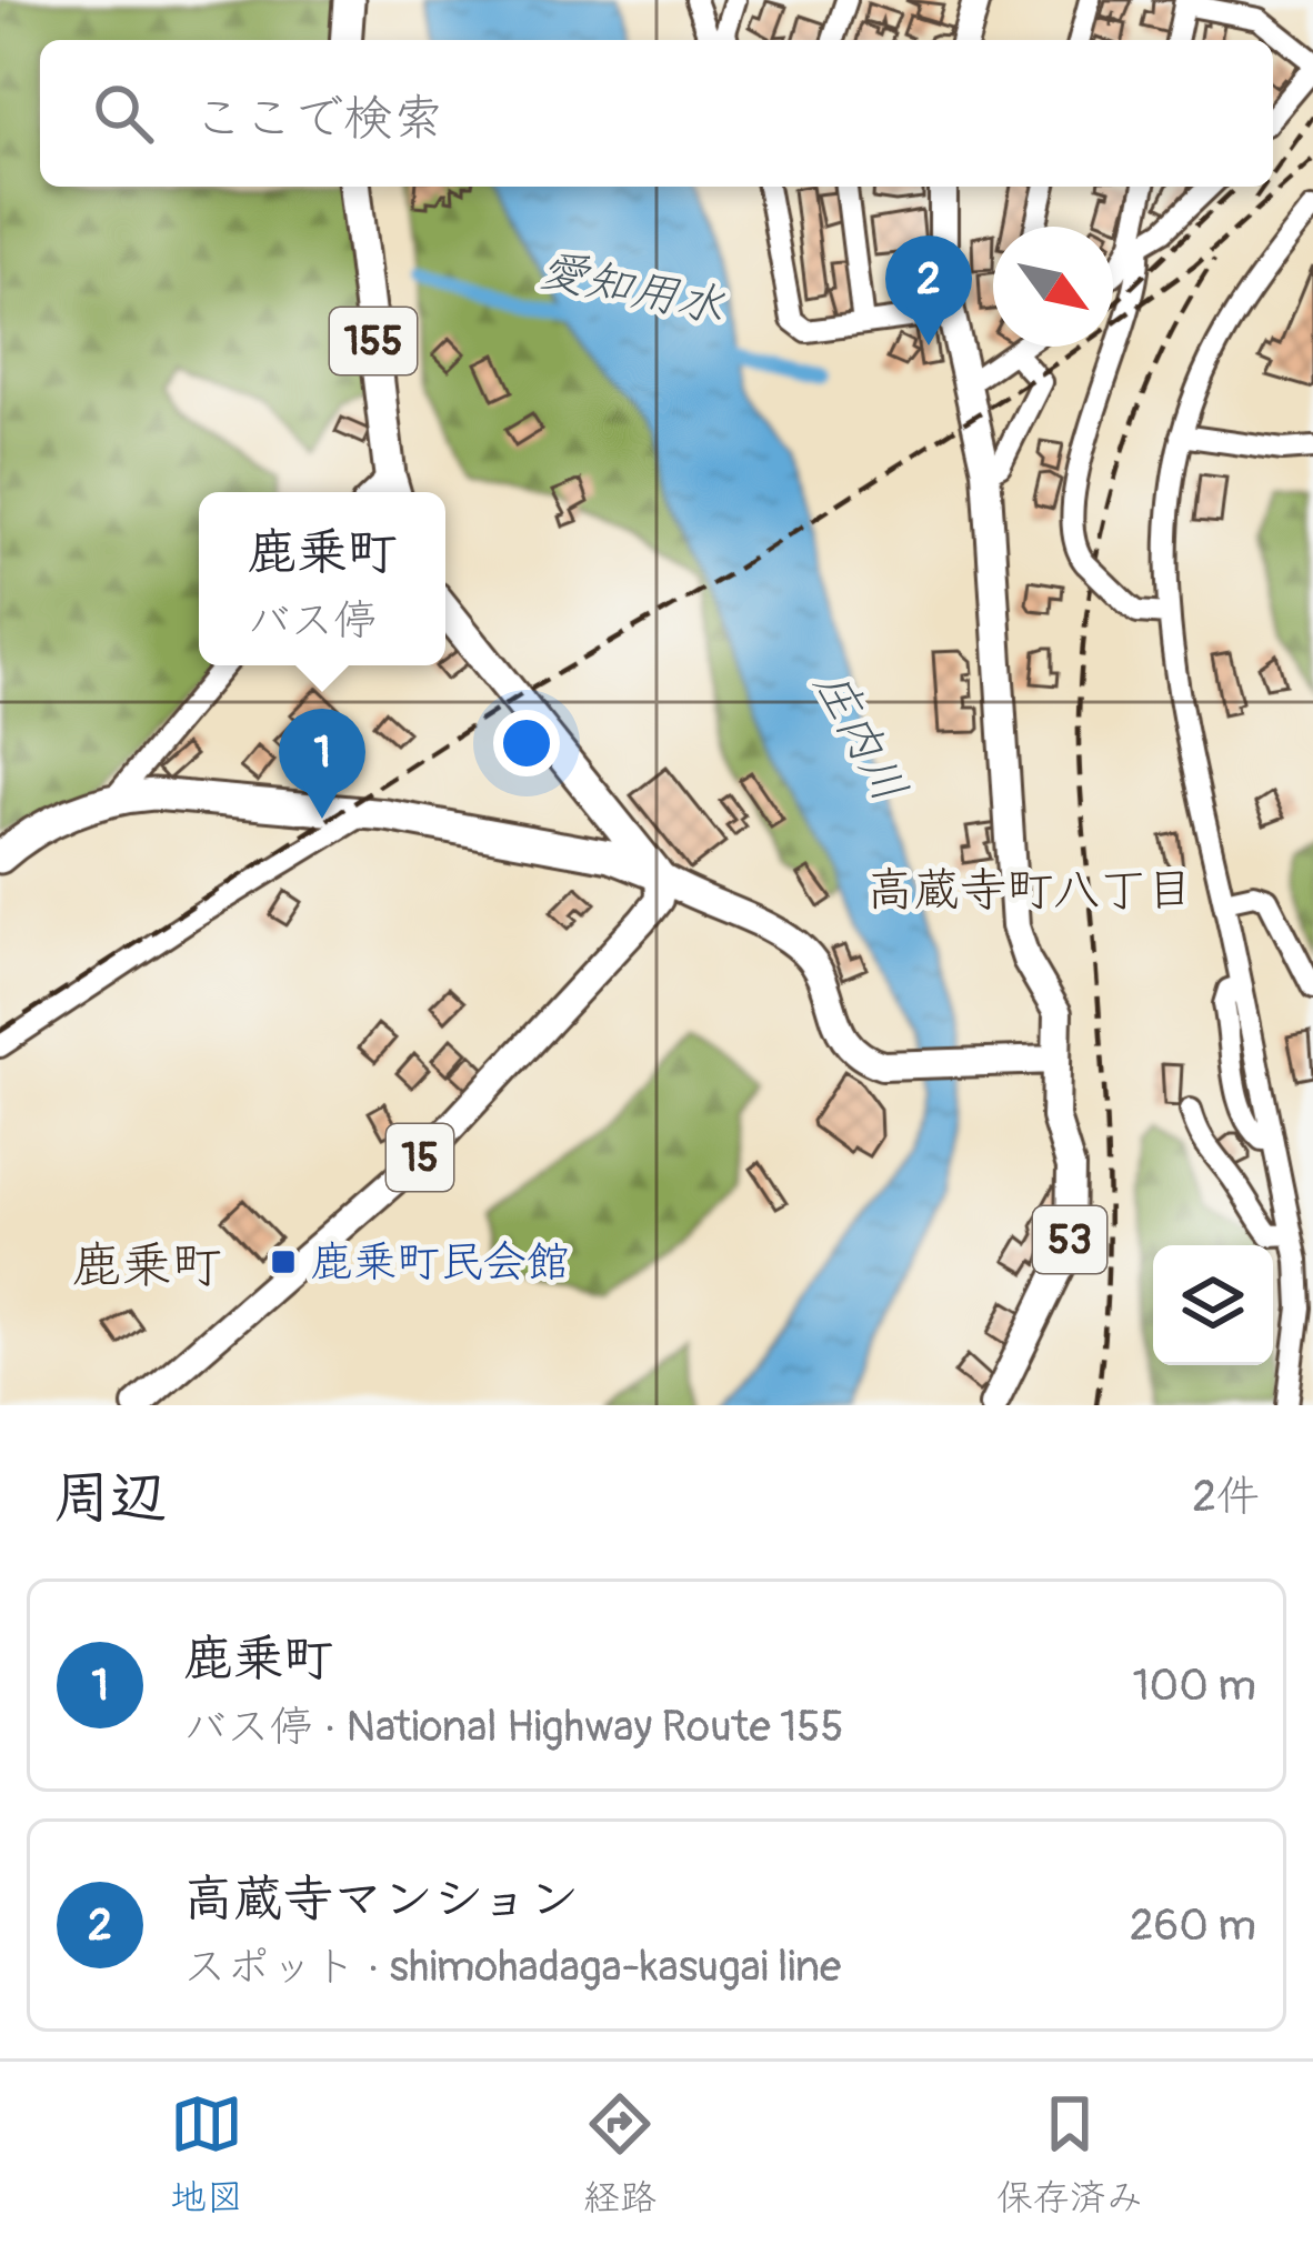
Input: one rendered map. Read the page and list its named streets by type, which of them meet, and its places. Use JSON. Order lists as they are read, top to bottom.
{
  "streets": {
    "highway": ["155"],
    "main road": ["15", "53"]
  },
  "districts": ["高蔵寺町八丁目", "鹿乗町"],
  "water": ["愛知用水", "庄内川"],
  "places": {
    "transit": ["鹿乗町民会館"]
  },
  "north": "bottom right",
  "page": {
    "search": "ここで検索",
    "pins": ["2", "1"],
    "popup": ["鹿乗町", "バス停"],
    "heading": ["周辺", "2件"],
    "list": [
      {
        "mark": "1",
        "name": "鹿乗町",
        "note": "バス停 · National Highway Route 155",
        "value": "100 m"
      },
      {
        "mark": "2",
        "name": "高蔵寺マンション",
        "note": "スポット · shimohadaga-kasugai line",
        "value": "260 m"
      }
    ],
    "nav": ["地図", "経路", "保存済み"]
  }
}
